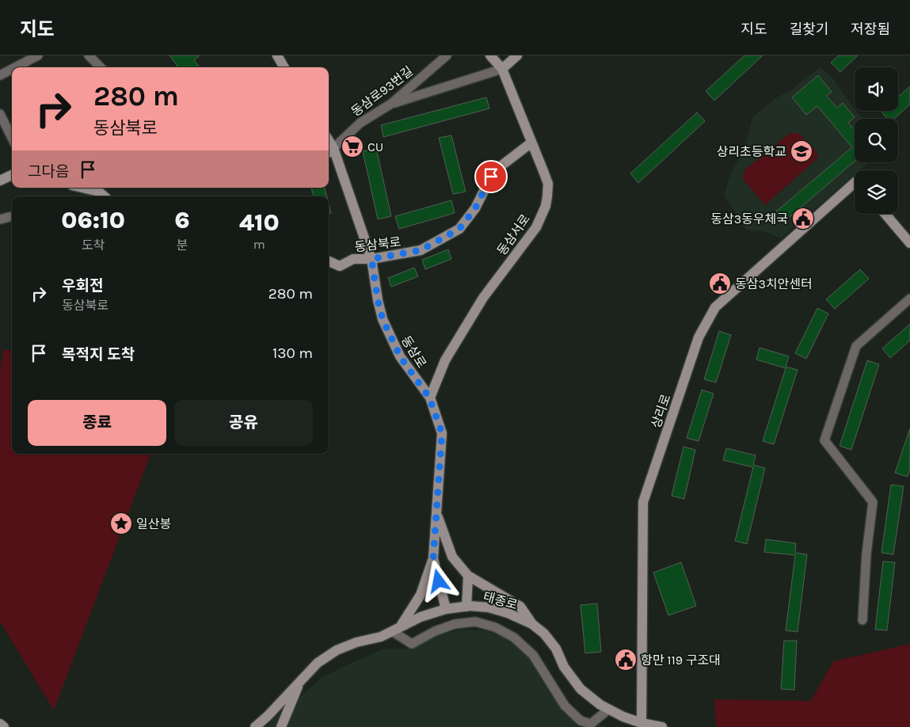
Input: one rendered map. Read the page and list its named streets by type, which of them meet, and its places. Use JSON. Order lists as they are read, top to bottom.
{
  "streets": {
    "street": [
      "동삼로93번길",
      "동삼서로",
      "동삼북로",
      "동삼로",
      "상리로",
      "태종로"
    ]
  },
  "crossings": [
    ["동삼로93번길", "동삼로"],
    ["동삼서로", "동삼북로"],
    ["동삼서로", "동삼로"],
    ["동삼북로", "동삼로"],
    ["동삼로", "태종로"],
    ["상리로", "태종로"]
  ],
  "places": {
    "supermarket": ["CU"],
    "school or university": ["상리초등학교"],
    "public building": ["동삼3동우체국", "동삼3치안센터", "항만 119 구조대"],
    "place": ["일산봉"]
  },
  "page": {
    "header": "지도",
    "nav": ["지도", "길찾기", "저장됨"],
    "turn": ["280 m", "동삼북로"],
    "then": "그다음",
    "eta": [
      "06:10",
      "도착",
      "6",
      "분",
      "410",
      "m"
    ],
    "list": [
      {
        "name": "우회전",
        "note": "동삼북로",
        "value": "280 m"
      },
      {
        "name": "목적지 도착",
        "value": "130 m"
      }
    ],
    "buttons": ["종료", "공유"]
  }
}
